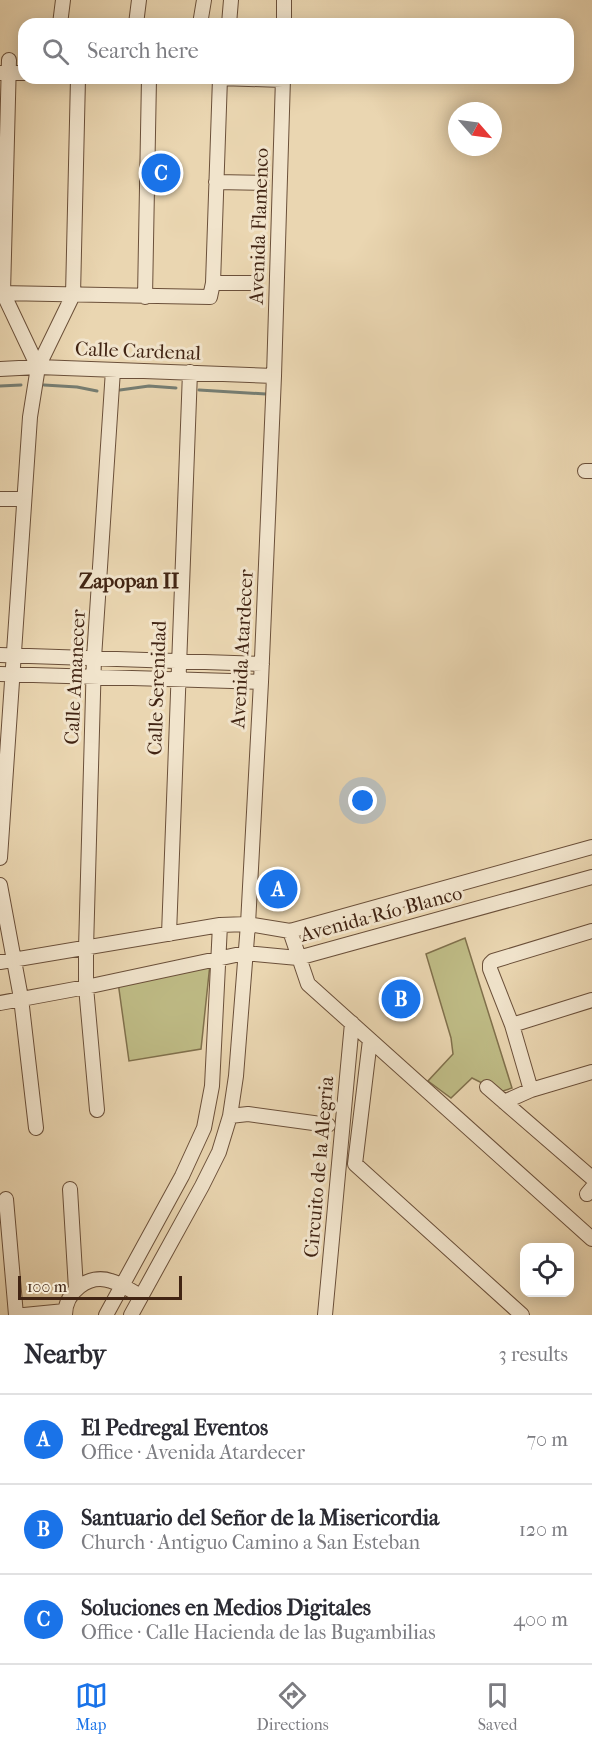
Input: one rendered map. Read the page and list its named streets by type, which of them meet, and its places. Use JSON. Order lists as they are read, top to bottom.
{
  "streets": {
    "street": [
      "Avenida Flamenco",
      "Calle Cardenal",
      "Avenida Atardecer",
      "Calle Amanecer",
      "Calle Serenidad",
      "Avenida Río Blanco",
      "Circuito de la Alegria"
    ]
  },
  "crossings": [
    ["Avenida Flamenco", "Calle Cardenal"],
    ["Avenida Flamenco", "Avenida Atardecer"],
    ["Calle Cardenal", "Avenida Atardecer"],
    ["Calle Cardenal", "Calle Amanecer"],
    ["Calle Cardenal", "Calle Serenidad"],
    ["Avenida Atardecer", "Avenida Río Blanco"],
    ["Calle Amanecer", "Avenida Río Blanco"],
    ["Calle Serenidad", "Avenida Río Blanco"]
  ],
  "districts": ["Zapopan II"],
  "scale_bar": "100 m",
  "north": "bottom right",
  "page": {
    "search": "Search here",
    "pins": ["C", "A", "B"],
    "scale": "100 m",
    "heading": ["Nearby", "3 results"],
    "list": [
      {
        "mark": "A",
        "name": "El Pedregal Eventos",
        "note": "Office · Avenida Atardecer",
        "value": "70 m"
      },
      {
        "mark": "B",
        "name": "Santuario del Señor de la Misericordia",
        "note": "Church · Antiguo Camino a San Esteban",
        "value": "120 m"
      },
      {
        "mark": "C",
        "name": "Soluciones en Medios Digitales",
        "note": "Office · Calle Hacienda de las Bugambilias",
        "value": "400 m"
      }
    ],
    "nav": ["Map", "Directions", "Saved"]
  }
}
